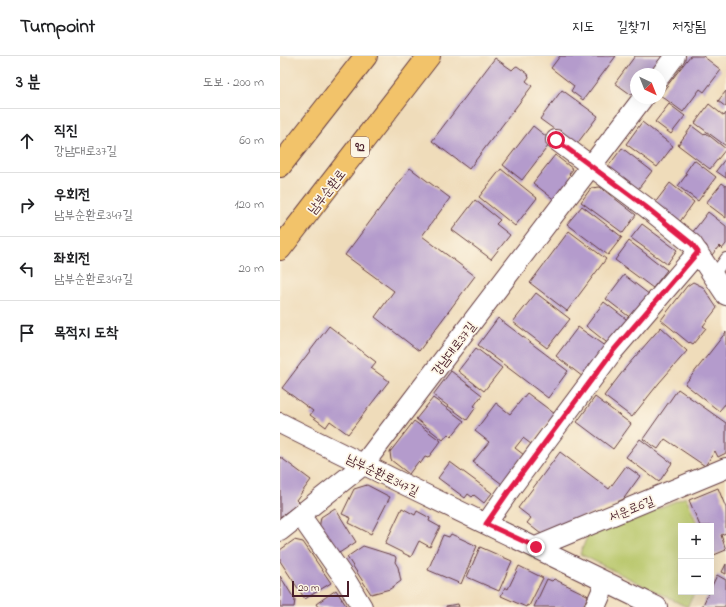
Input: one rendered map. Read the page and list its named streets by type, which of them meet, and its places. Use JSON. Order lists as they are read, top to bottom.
{
  "streets": {
    "main road": ["92", "남부순환로"],
    "street": ["강남대로37길", "남부순환로347길", "서운로6길"]
  },
  "crossings": [
    ["강남대로37길", "남부순환로347길"],
    ["남부순환로347길", "서운로6길"]
  ],
  "scale_bar": "20 m",
  "north": "bottom right",
  "page": {
    "header": "Turnpoint",
    "nav": ["지도", "길찾기", "저장됨"],
    "heading": ["3 분", "도보 · 200 m"],
    "list": [
      ["직진", "강남대로37길", "60 m"],
      ["우회전", "남부순환로347길", "120 m"],
      ["좌회전", "남부순환로347길", "20 m"],
      "목적지 도착"
    ],
    "map_buttons": ["+", "−"],
    "scale": "20 m"
  }
}
